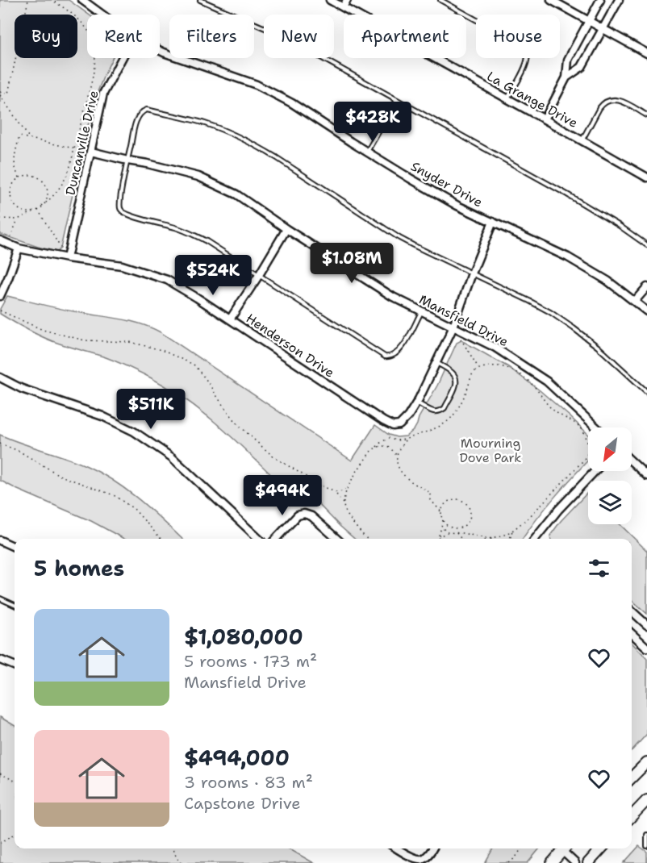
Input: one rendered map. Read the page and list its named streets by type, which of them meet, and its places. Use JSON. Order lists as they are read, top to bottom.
{
  "streets": {
    "street": [
      "La Grange Drive",
      "Duncanville Drive",
      "Snyder Drive",
      "Mansfield Drive",
      "Henderson Drive"
    ]
  },
  "crossings": [
    ["Duncanville Drive", "Mansfield Drive"],
    ["Duncanville Drive", "Henderson Drive"]
  ],
  "parks": ["Mourning Dove Park"],
  "north": "bottom left",
  "page": {
    "chip": [
      "Buy",
      "Rent",
      "Filters",
      "New",
      "Apartment",
      "House"
    ],
    "price": [
      "$428K",
      "$1.08M",
      "$524K",
      "$511K",
      "$494K"
    ],
    "heading": "5 homes",
    "list": [
      {
        "name": "$1,080,000",
        "note": "5 rooms · 173 m² · Mansfield Drive"
      },
      {
        "name": "$494,000",
        "note": "3 rooms · 83 m² · Capstone Drive"
      }
    ]
  }
}
